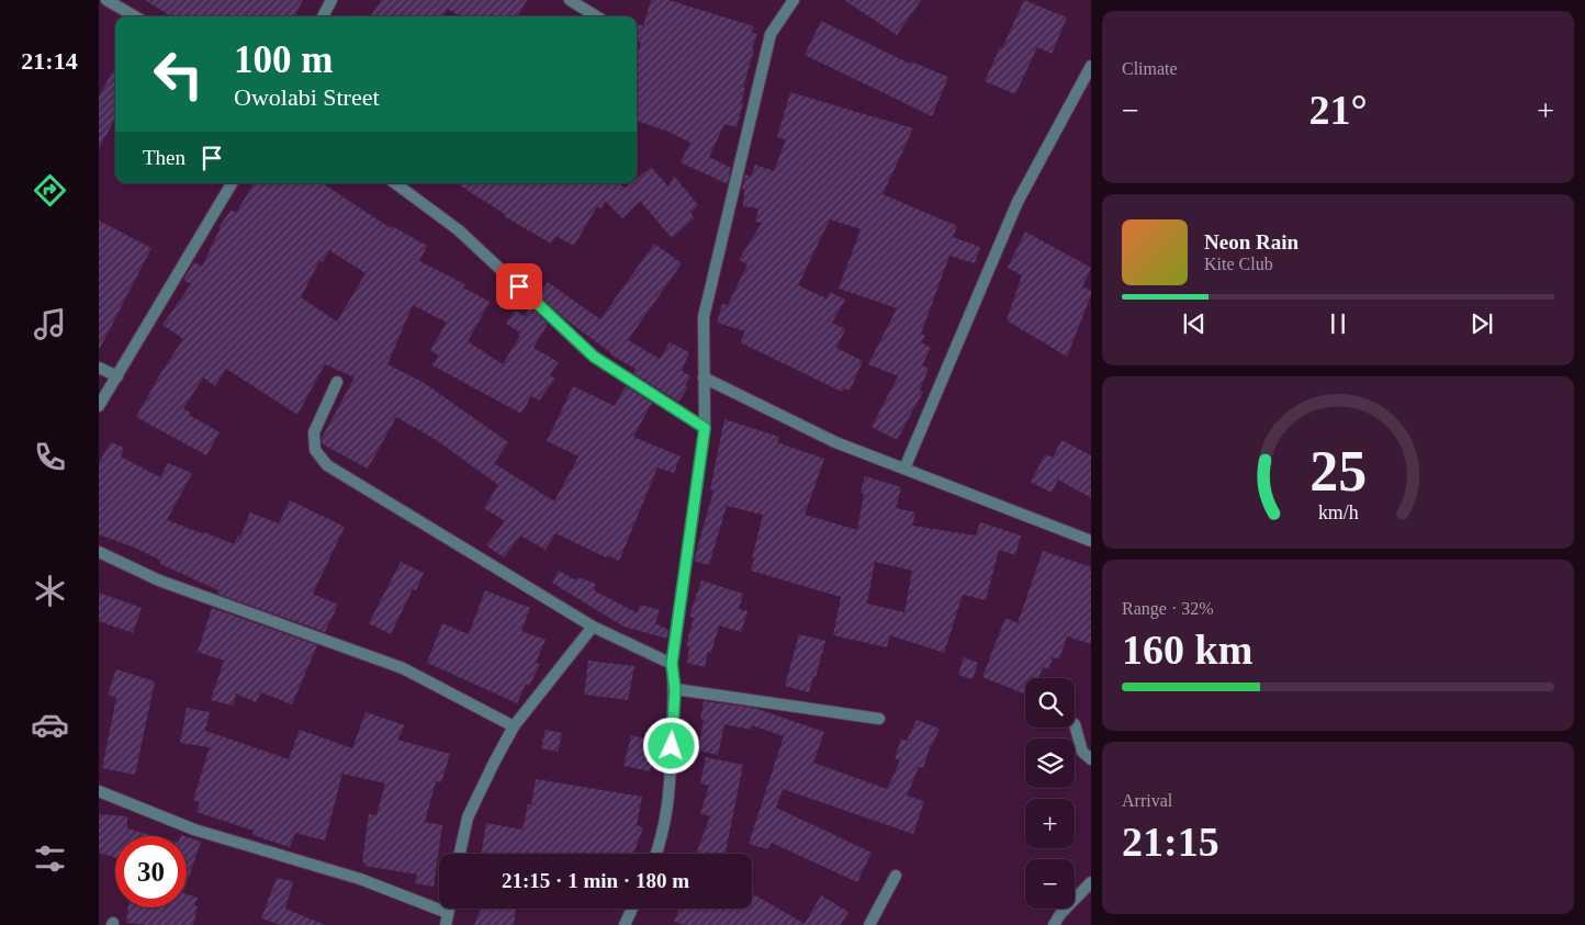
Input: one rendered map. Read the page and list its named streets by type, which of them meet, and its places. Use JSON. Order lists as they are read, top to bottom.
{
  "page": {
    "tabs": "21:14",
    "tile": [
      "Climate",
      ["Range · 32%", "160 km"],
      ["Arrival", "21:15"]
    ],
    "turn": ["100 m", "Owolabi Street"],
    "heat": ["−", "21°", "+"],
    "then": "Then",
    "song": ["Neon Rain", "Kite Club"],
    "map_buttons": ["+", "−"],
    "limit": "30",
    "trip": "21:15 · 1 min · 180 m",
    "gauge": ["25", "km/h"]
  }
}
